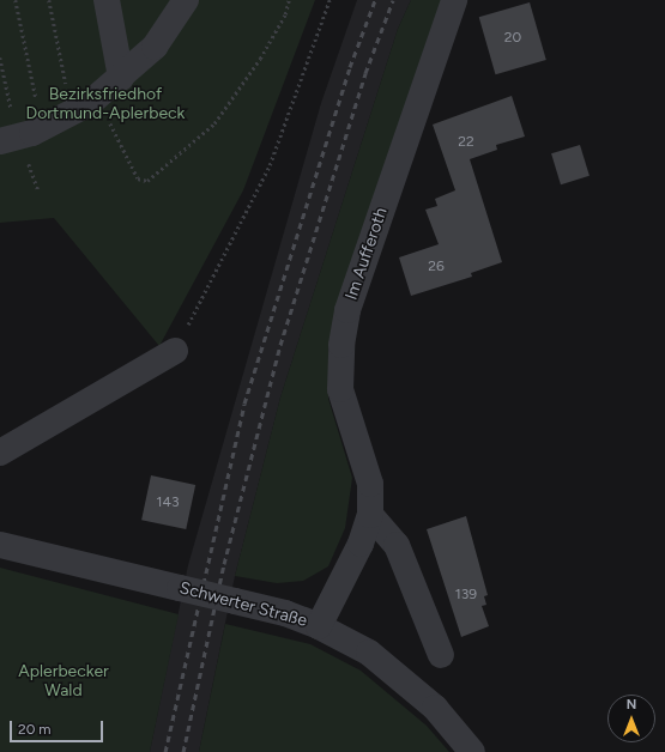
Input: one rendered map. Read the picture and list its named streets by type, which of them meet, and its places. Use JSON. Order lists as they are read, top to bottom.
{
  "streets": {
    "street": ["Im Aufferoth", "Schwerter Straße"]
  },
  "crossings": [
    ["Im Aufferoth", "Schwerter Straße"]
  ],
  "parks": ["Bezirksfriedhof Dortmund-Aplerbeck", "Aplerbecker Wald"],
  "house_numbers": [
    "20",
    "22",
    "26",
    "143",
    "139"
  ],
  "scale_bar": "20 m",
  "north": "top"
}
